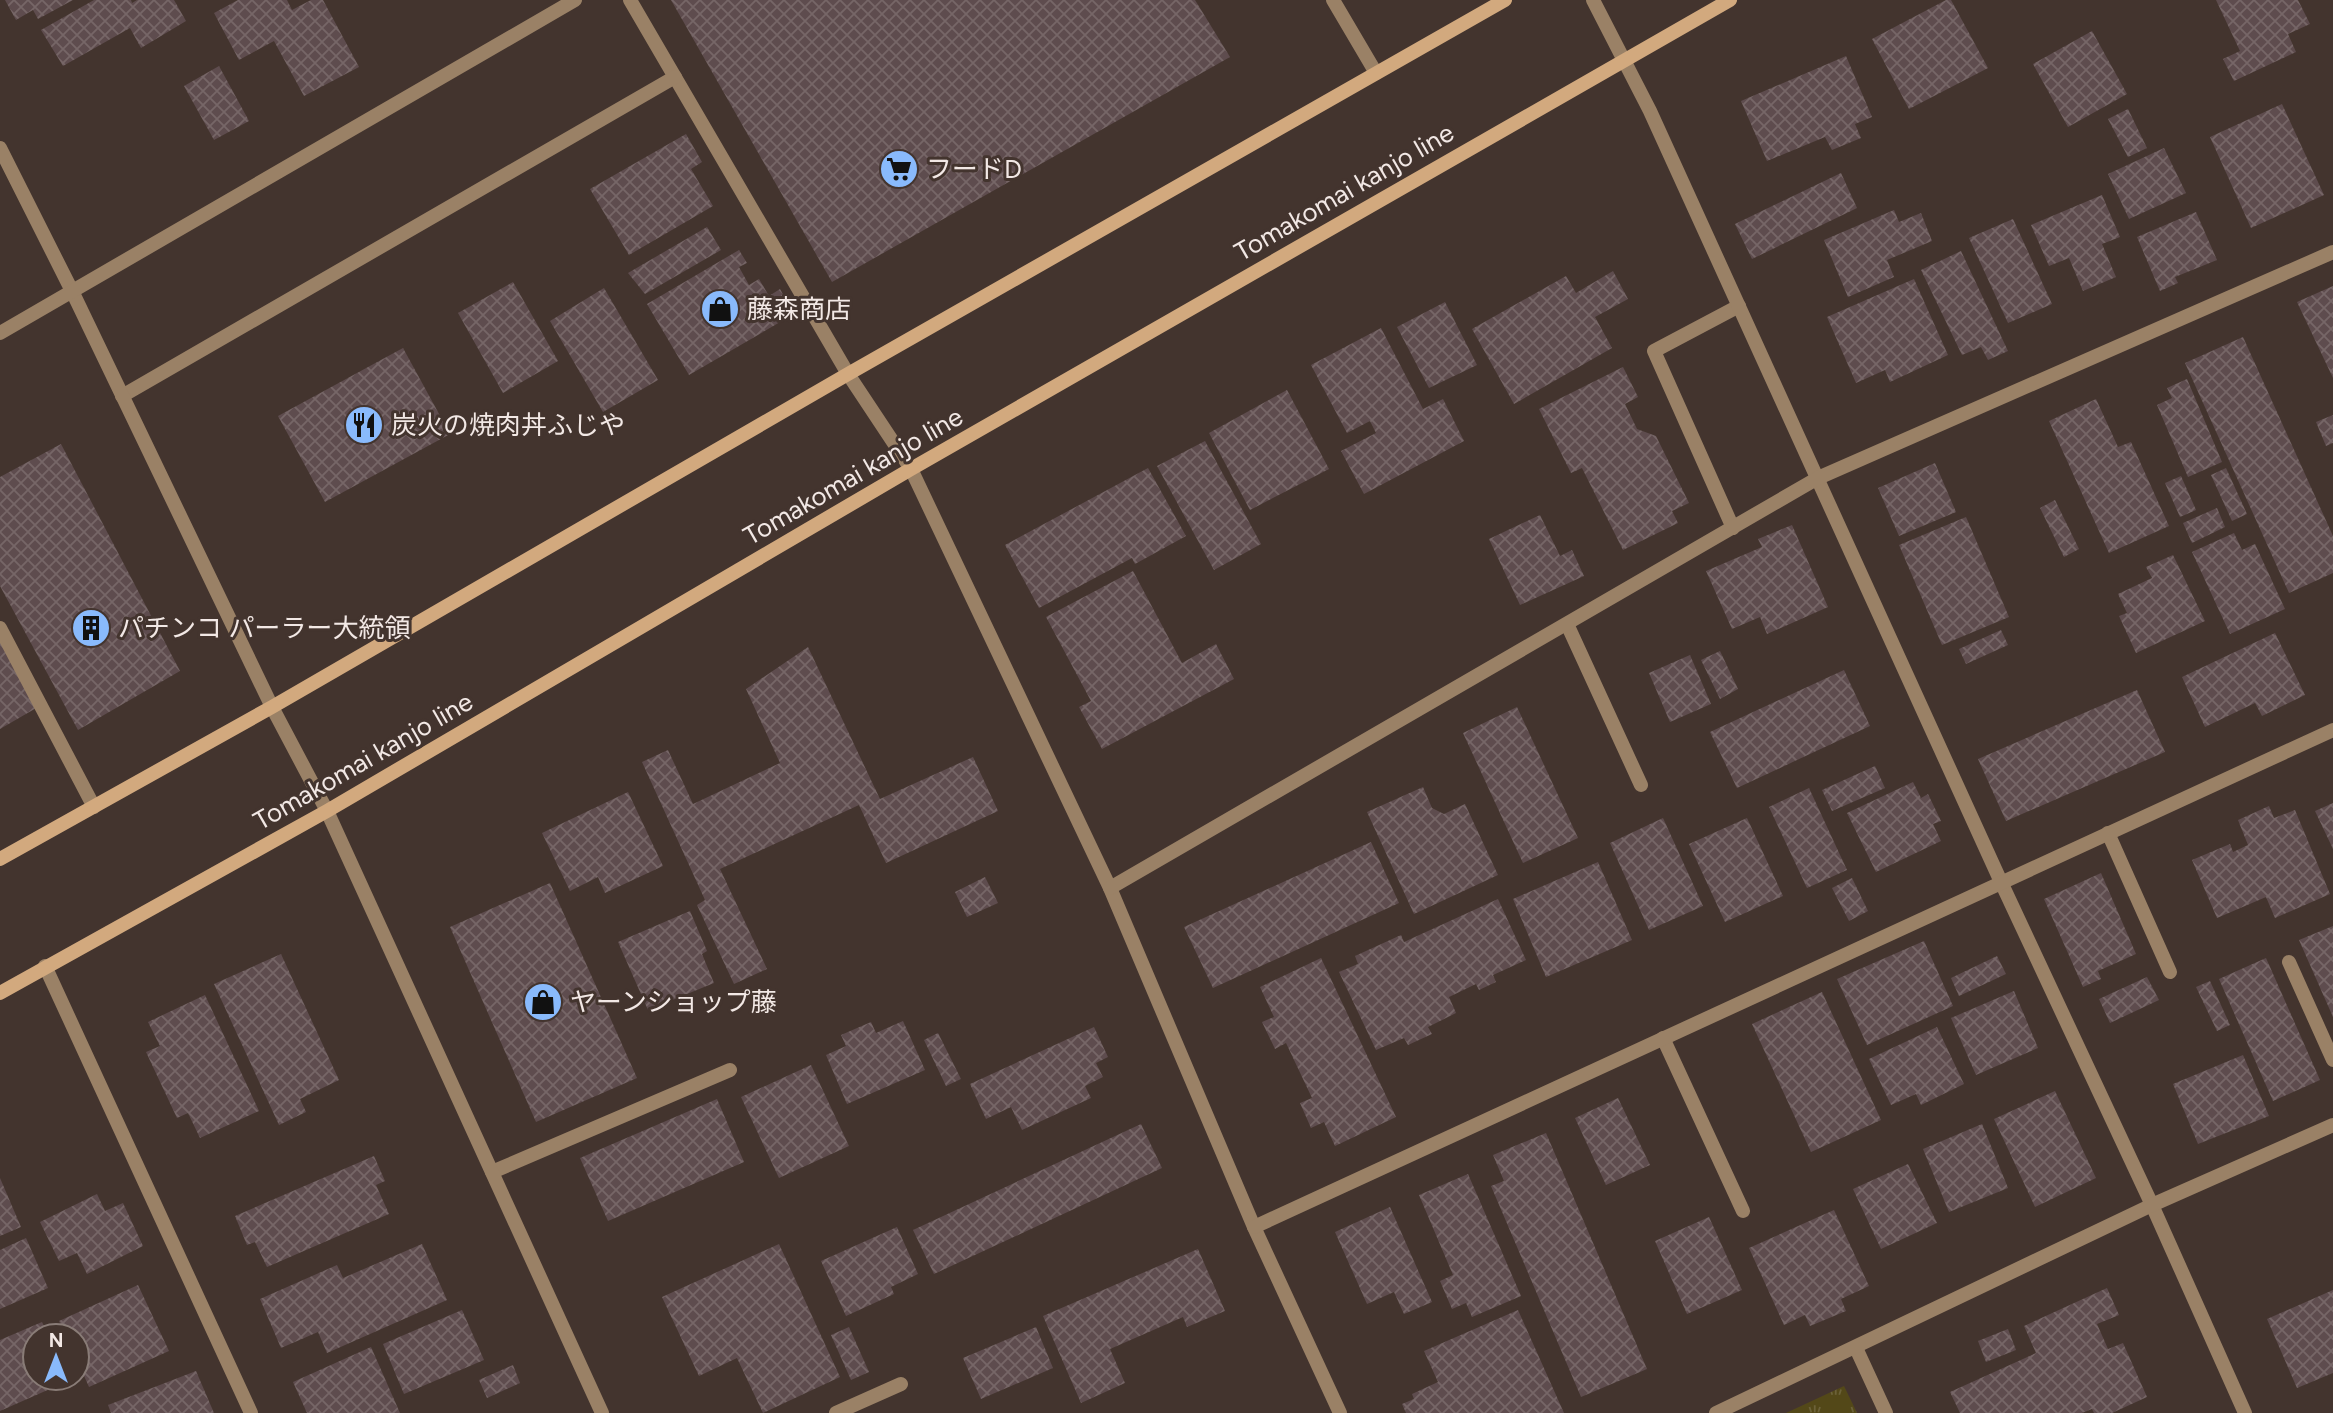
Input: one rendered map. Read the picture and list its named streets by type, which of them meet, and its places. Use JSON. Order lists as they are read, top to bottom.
{
  "streets": {
    "main road": ["Tomakomai kanjo line"]
  },
  "places": {
    "supermarket": ["フードD"],
    "shop": ["藤森商店", "ヤーンショップ藤"],
    "restaurant": ["炭火の焼肉丼ふじや"],
    "building": ["パチンコ パーラー大統領"]
  },
  "north": "top"
}
